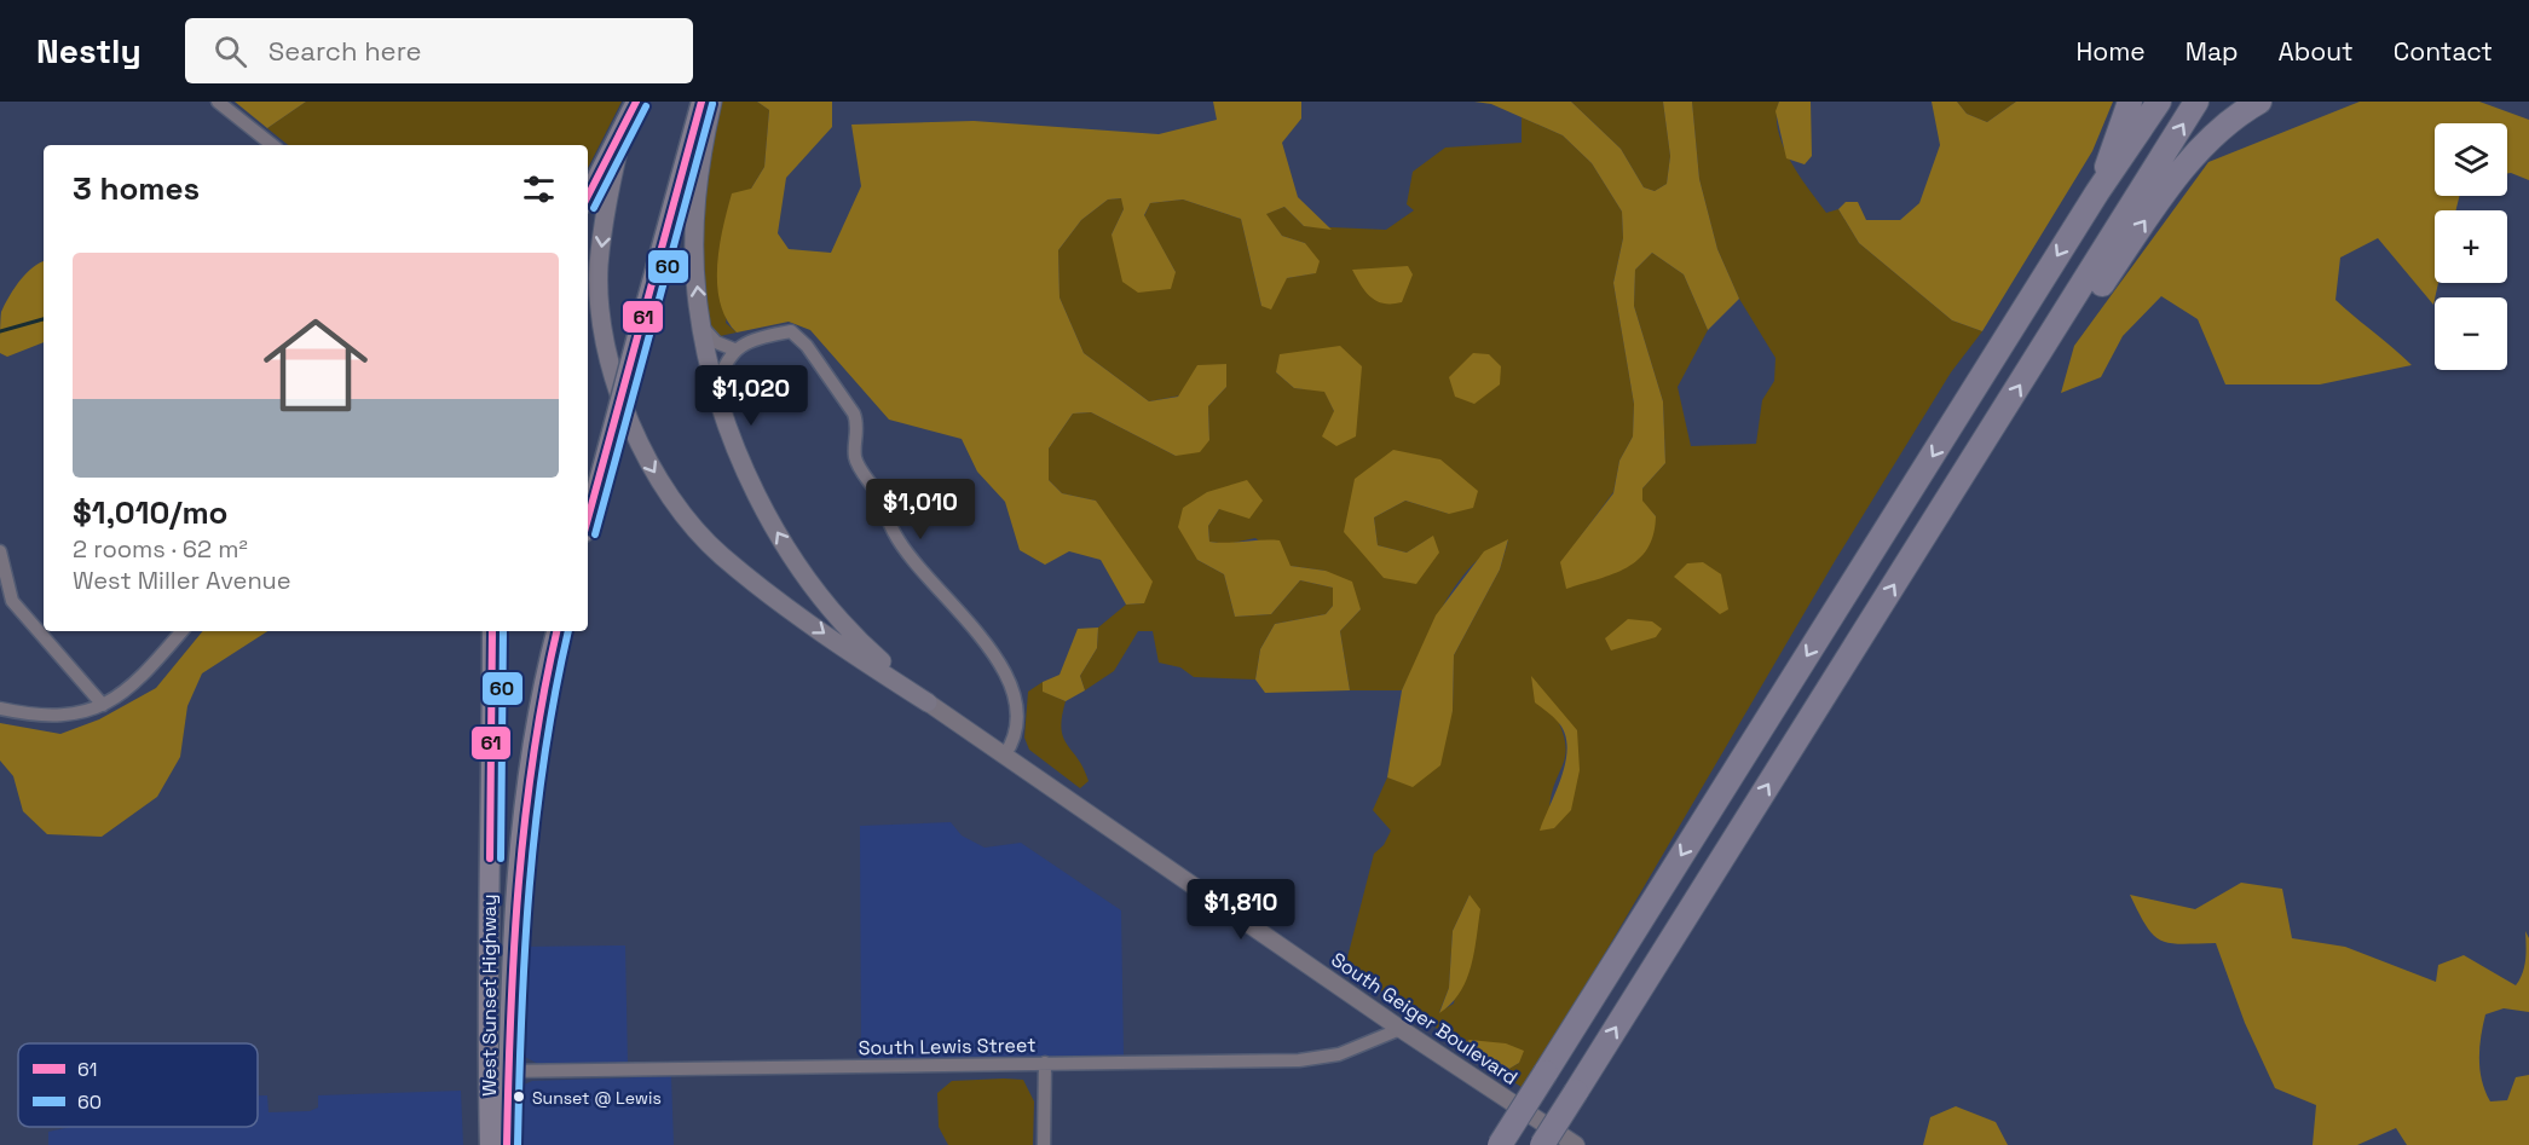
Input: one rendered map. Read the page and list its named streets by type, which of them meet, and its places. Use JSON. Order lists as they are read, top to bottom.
{
  "streets": {
    "main road": ["West Sunset Highway"],
    "street": ["South Geiger Boulevard", "South Lewis Street"]
  },
  "crossings": [
    ["West Sunset Highway", "South Lewis Street"],
    ["South Geiger Boulevard", "South Lewis Street"]
  ],
  "places": ["Sunset @ Lewis"],
  "lines": ["transit line 61", "transit line 60"],
  "legend": ["61", "60"],
  "page": {
    "header": "Nestly",
    "search": "Search here",
    "nav": [
      "Home",
      "Map",
      "About",
      "Contact"
    ],
    "map_buttons": ["+", "−"],
    "heading": "3 homes",
    "list": [
      {
        "name": "$1,010/mo",
        "note": "2 rooms · 62 m² · West Miller Avenue"
      }
    ],
    "price": ["$1,020", "$1,010", "$1,810"]
  }
}
